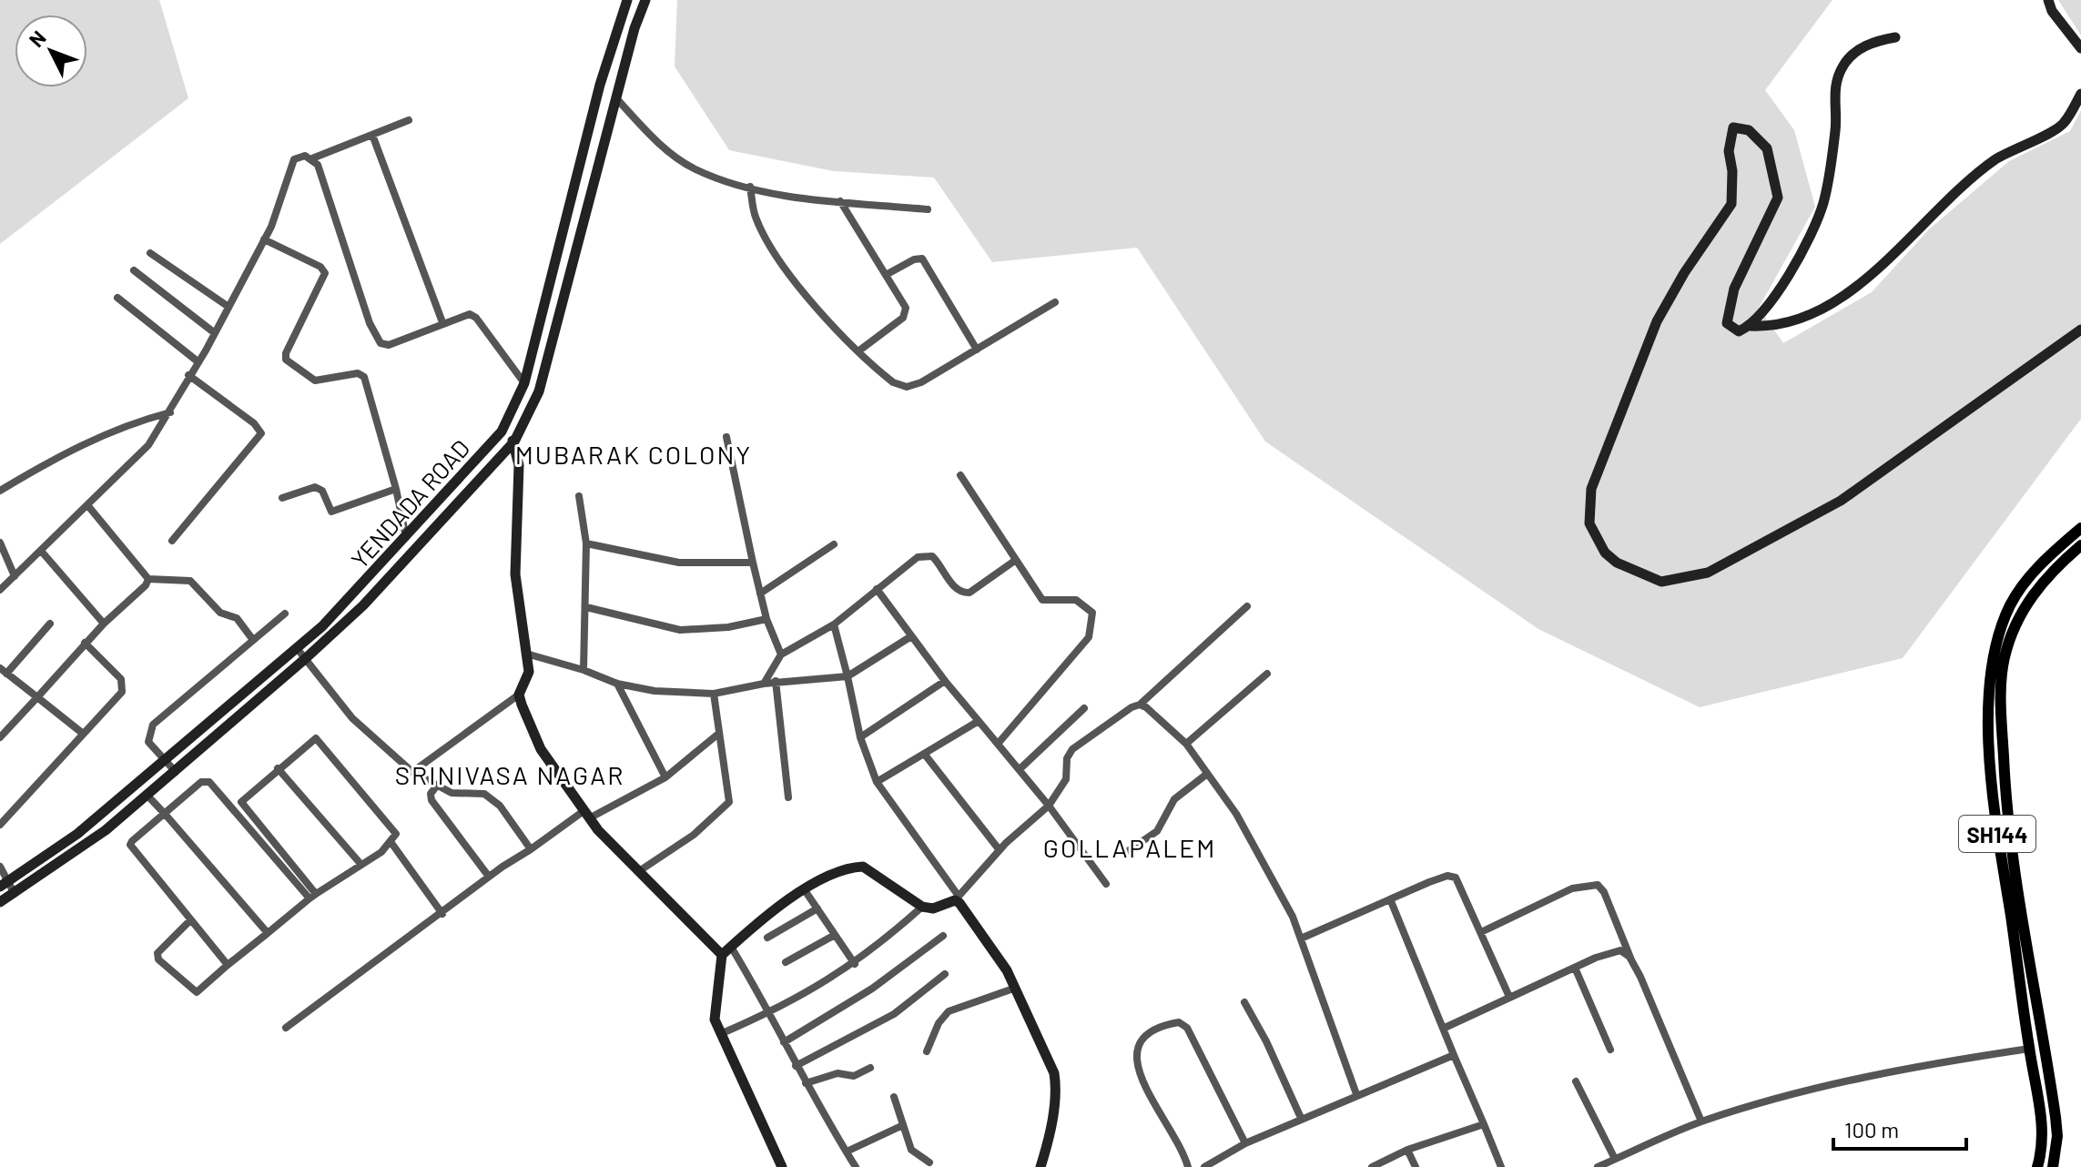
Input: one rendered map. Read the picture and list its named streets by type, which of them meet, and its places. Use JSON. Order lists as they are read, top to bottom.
{
  "streets": {
    "main road": ["SH144"],
    "street": ["YENDADA ROAD"]
  },
  "districts": ["MUBARAK COLONY", "SRINIVASA NAGAR", "GOLLAPALEM"],
  "scale_bar": "100 m",
  "north": "top left"
}
